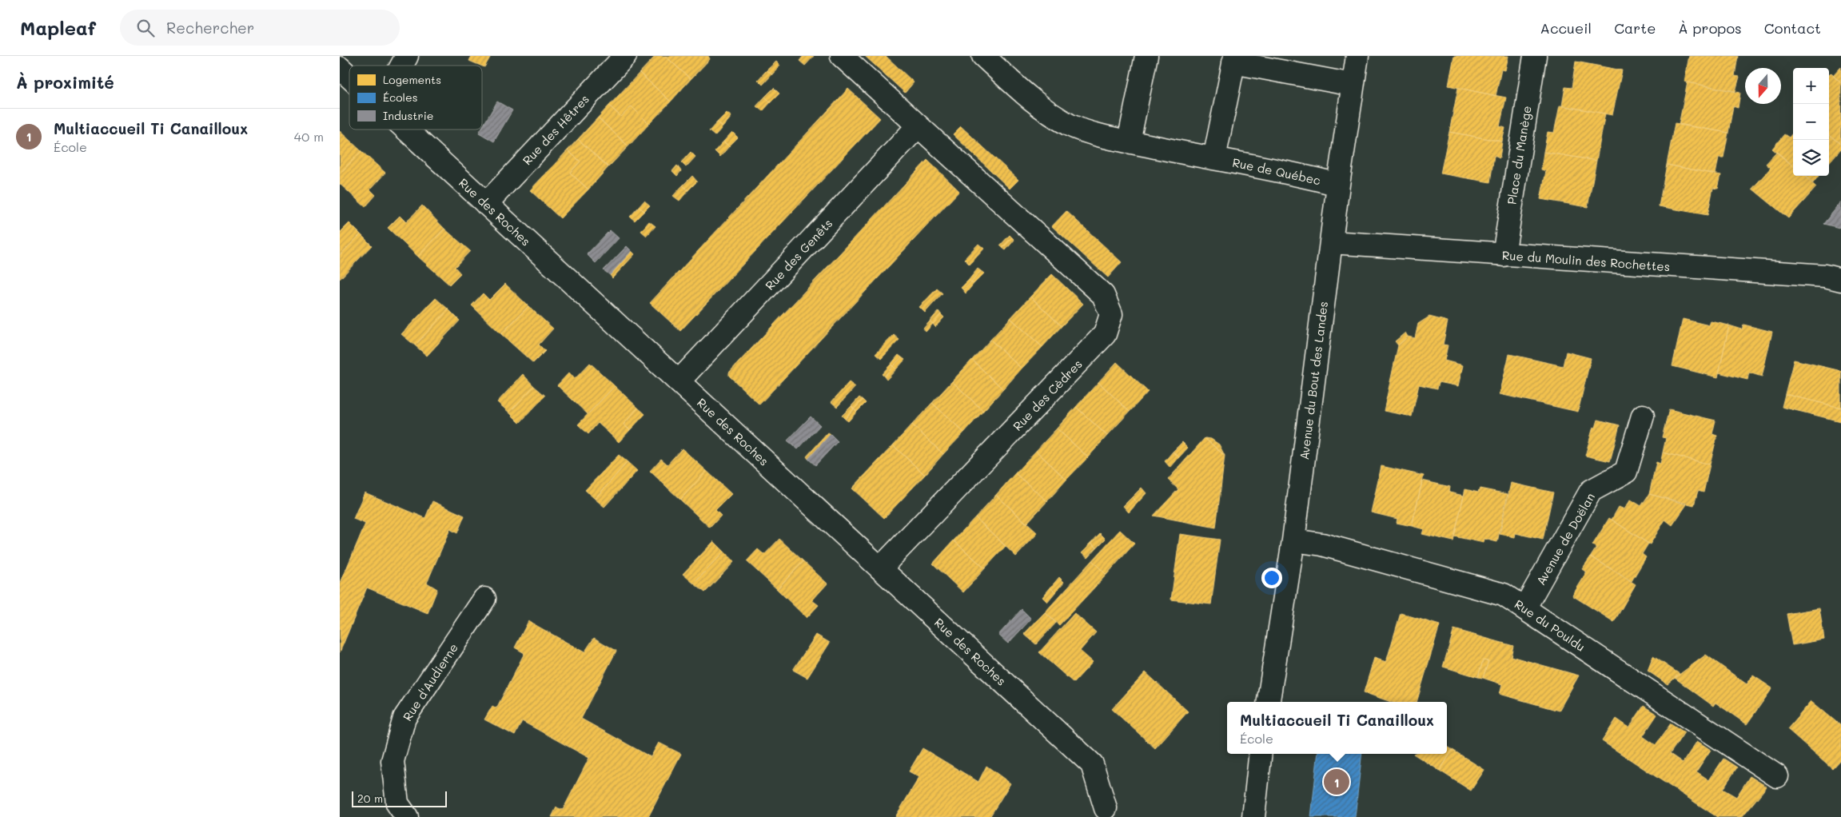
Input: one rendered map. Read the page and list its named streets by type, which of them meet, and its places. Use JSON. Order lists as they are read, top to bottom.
{
  "streets": {
    "street": [
      "Rue des Hêtres",
      "Place du Manège",
      "Rue de Québec",
      "Rue des Roches",
      "Rue des Genêts",
      "Rue du Moulin des Rochettes",
      "Avenue du Bout des Landes",
      "Rue des Cèdres",
      "Avenue de Doëlan",
      "Rue du Pouldu",
      "Rue d'Audierne"
    ]
  },
  "crossings": [
    ["Rue des Hêtres", "Rue des Roches"],
    ["Place du Manège", "Rue du Moulin des Rochettes"],
    ["Rue de Québec", "Avenue du Bout des Landes"],
    ["Rue des Roches", "Rue des Genêts"],
    ["Rue des Roches", "Rue des Cèdres"],
    ["Rue des Genêts", "Rue des Cèdres"],
    ["Rue du Moulin des Rochettes", "Avenue du Bout des Landes"],
    ["Avenue du Bout des Landes", "Rue du Pouldu"],
    ["Avenue de Doëlan", "Rue du Pouldu"]
  ],
  "legend": ["Logements", "Écoles", "Industrie"],
  "scale_bar": "20 m",
  "north": "bottom",
  "page": {
    "header": "Mapleaf",
    "search": "Rechercher",
    "nav": [
      "Accueil",
      "Carte",
      "À propos",
      "Contact"
    ],
    "heading": "À proximité",
    "map_buttons": ["+", "−"],
    "list": [
      {
        "mark": "1",
        "name": "Multiaccueil Ti Canailloux",
        "note": "École",
        "value": "40 m"
      }
    ],
    "popup": ["Multiaccueil Ti Canailloux", "École"],
    "pins": "1",
    "scale": "20 m"
  }
}
